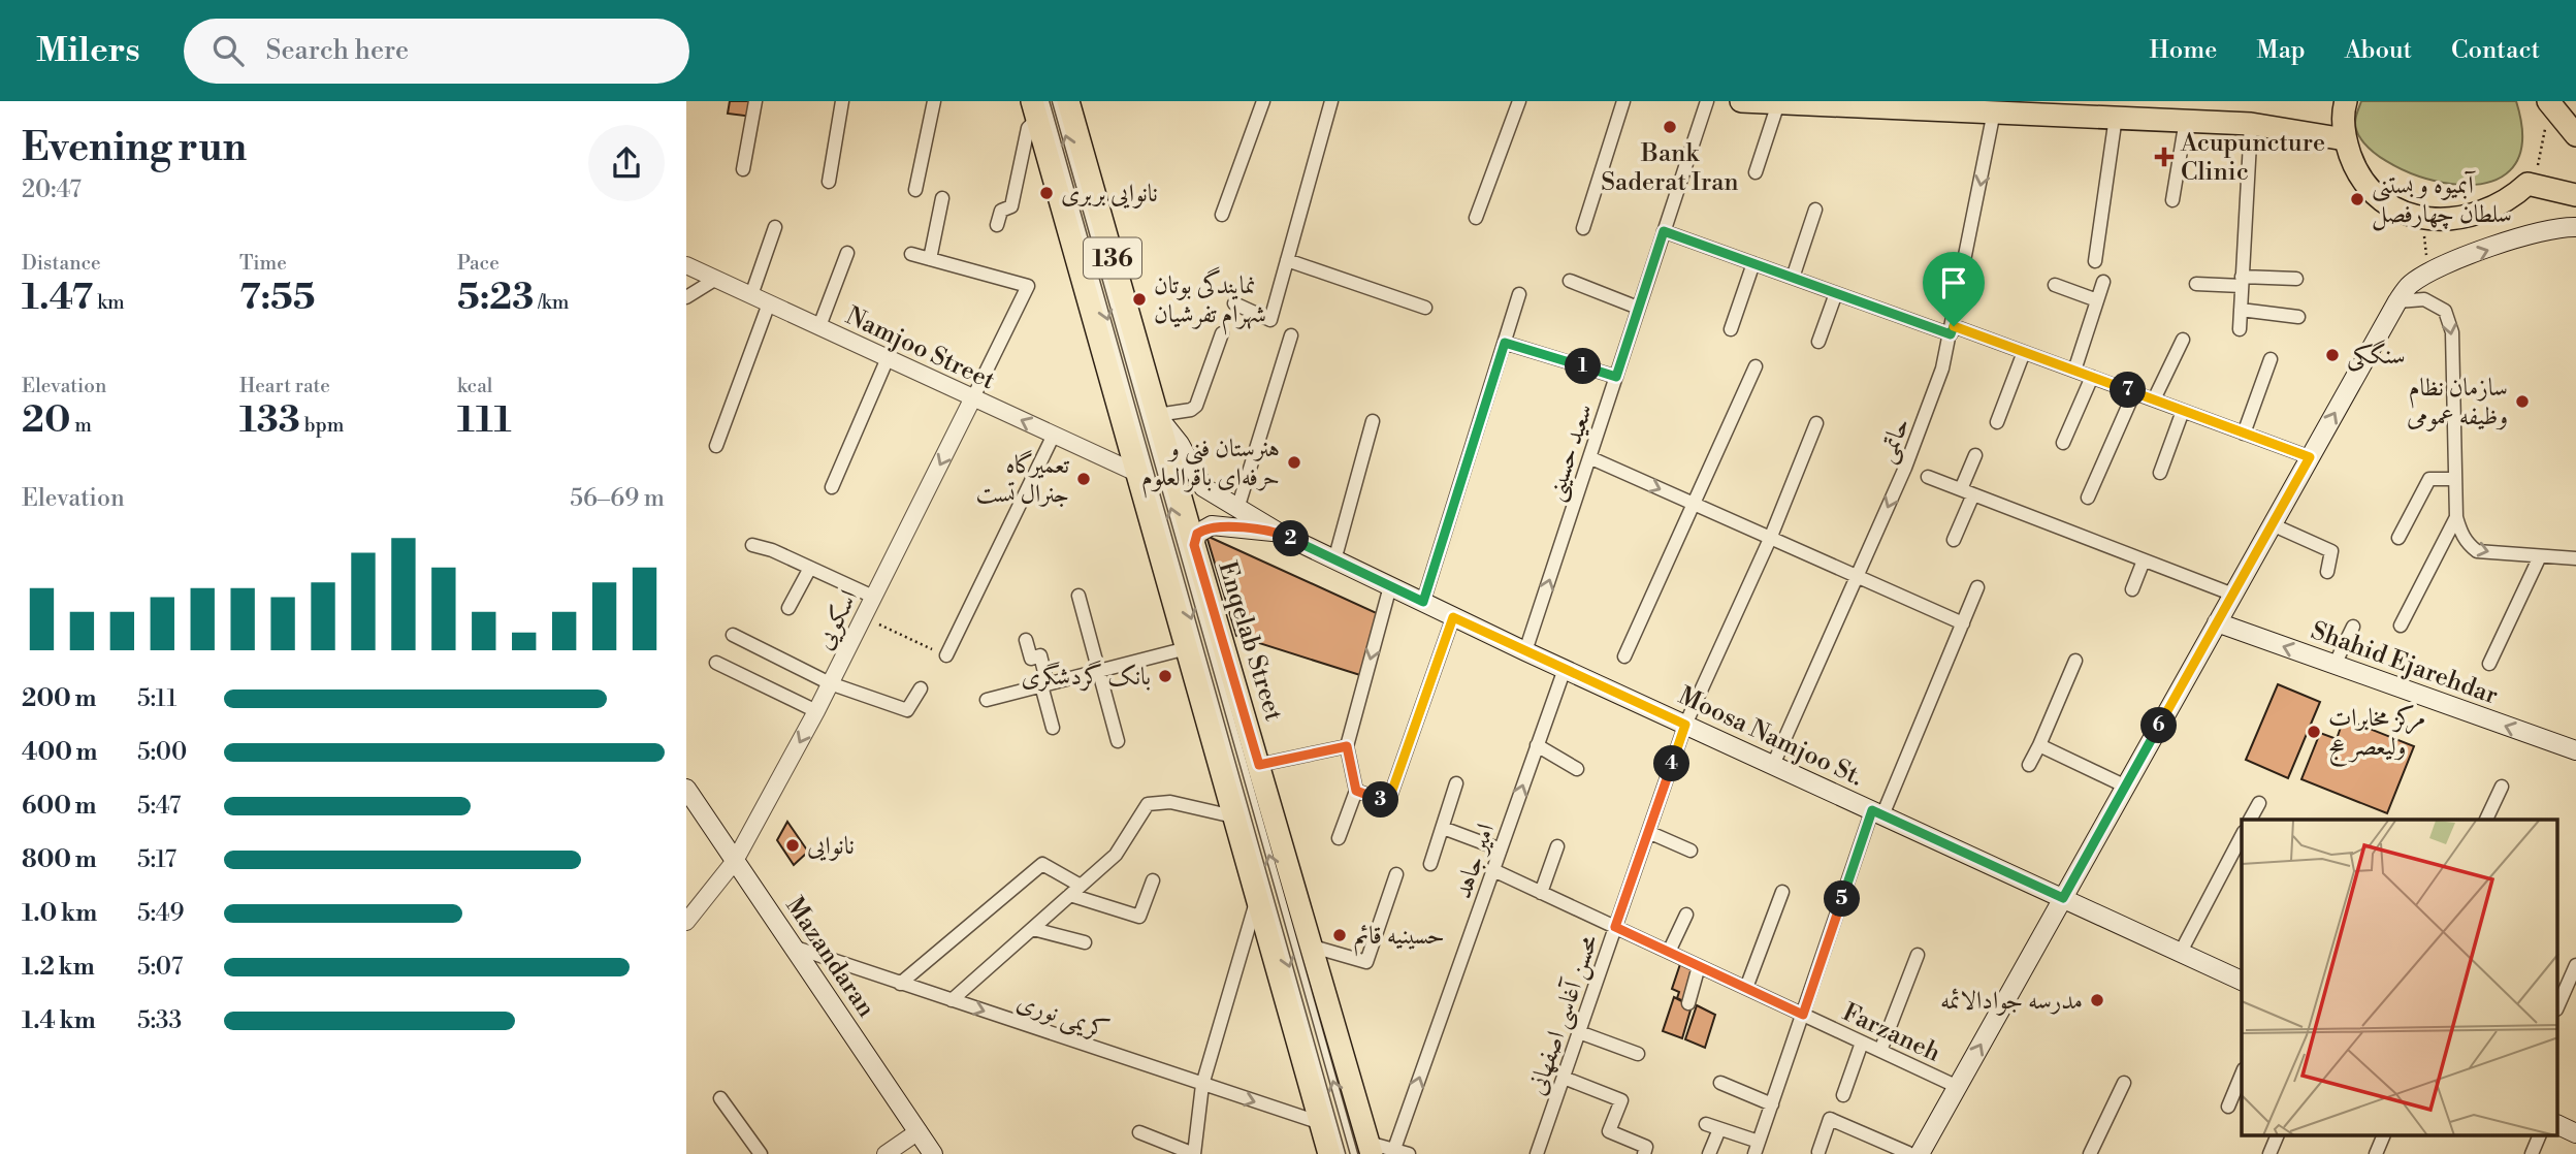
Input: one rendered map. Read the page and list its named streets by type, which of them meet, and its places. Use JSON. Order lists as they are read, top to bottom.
{
  "streets": {
    "main road": [
      "136",
      "Enqelab Street",
      "Shahid Ejarehdar",
      "Moosa Namjoo St.",
      "Mazandaran"
    ],
    "street": [
      "Namjoo Street",
      "حاتمی",
      "سعید حسینی",
      "اسکویی",
      "امیر جاهد",
      "محسن آغاسی اصفهانی",
      "کریمی نوری",
      "Farzaneh"
    ]
  },
  "crossings": [
    ["136", "Namjoo Street"],
    ["136", "کریمی نوری"],
    ["Namjoo Street", "اسکویی"],
    ["حاتمی", "Moosa Namjoo St."],
    ["سعید حسینی", "Moosa Namjoo St."],
    ["اسکویی", "Mazandaran"],
    ["Enqelab Street", "Moosa Namjoo St."],
    ["Moosa Namjoo St.", "امیر جاهد"],
    ["Moosa Namjoo St.", "محسن آغاسی اصفهانی"],
    ["امیر جاهد", "Farzaneh"],
    ["Mazandaran", "کریمی نوری"],
    ["محسن آغاسی اصفهانی", "Farzaneh"]
  ],
  "one_way": ["Shahid Ejarehdar", "امیر جاهد", "کریمی نوری"],
  "places": {
    "other": [
      "Bank Saderat Iran",
      "نانوایی بربری",
      "آبمیوه و بستنی سلطان چهارفصل",
      "نمایندگی بوتان شهرام تفرشیان",
      "سنگکی",
      "سازمان نظام وظیفه عمومی",
      "هنرستان فنی و حرفه‌ای باقرالعلوم",
      "تعمیرگاه جنرال تست",
      "بانک گردشگری",
      "مرکز مخابرات ولیعصر عج",
      "نانوایی",
      "حسینیه قائم",
      "مدرسه جوادالائمه"
    ],
    "health": ["Acupuncture Clinic"]
  },
  "page": {
    "header": "Milers",
    "search": "Search here",
    "nav": [
      "Home",
      "Map",
      "About",
      "Contact"
    ],
    "heading": ["Evening run", "20:47"],
    "stats": [
      ["Distance", "1.47 km"],
      ["Time", "7:55"],
      ["Pace", "5:23 /km"],
      ["Elevation", "20 m"],
      ["Heart rate", "133 bpm"],
      ["kcal", "111"]
    ],
    "pins": [
      "1",
      "7",
      "2",
      "6",
      "4",
      "3",
      "5"
    ],
    "chart": ["Elevation", "56–69 m"],
    "list": [
      {
        "name": "200 m",
        "note": "5:11"
      },
      {
        "name": "400 m",
        "note": "5:00"
      },
      {
        "name": "600 m",
        "note": "5:47"
      },
      {
        "name": "800 m",
        "note": "5:17"
      },
      {
        "name": "1.0 km",
        "note": "5:49"
      },
      {
        "name": "1.2 km",
        "note": "5:07"
      },
      {
        "name": "1.4 km",
        "note": "5:33"
      }
    ]
  }
}
